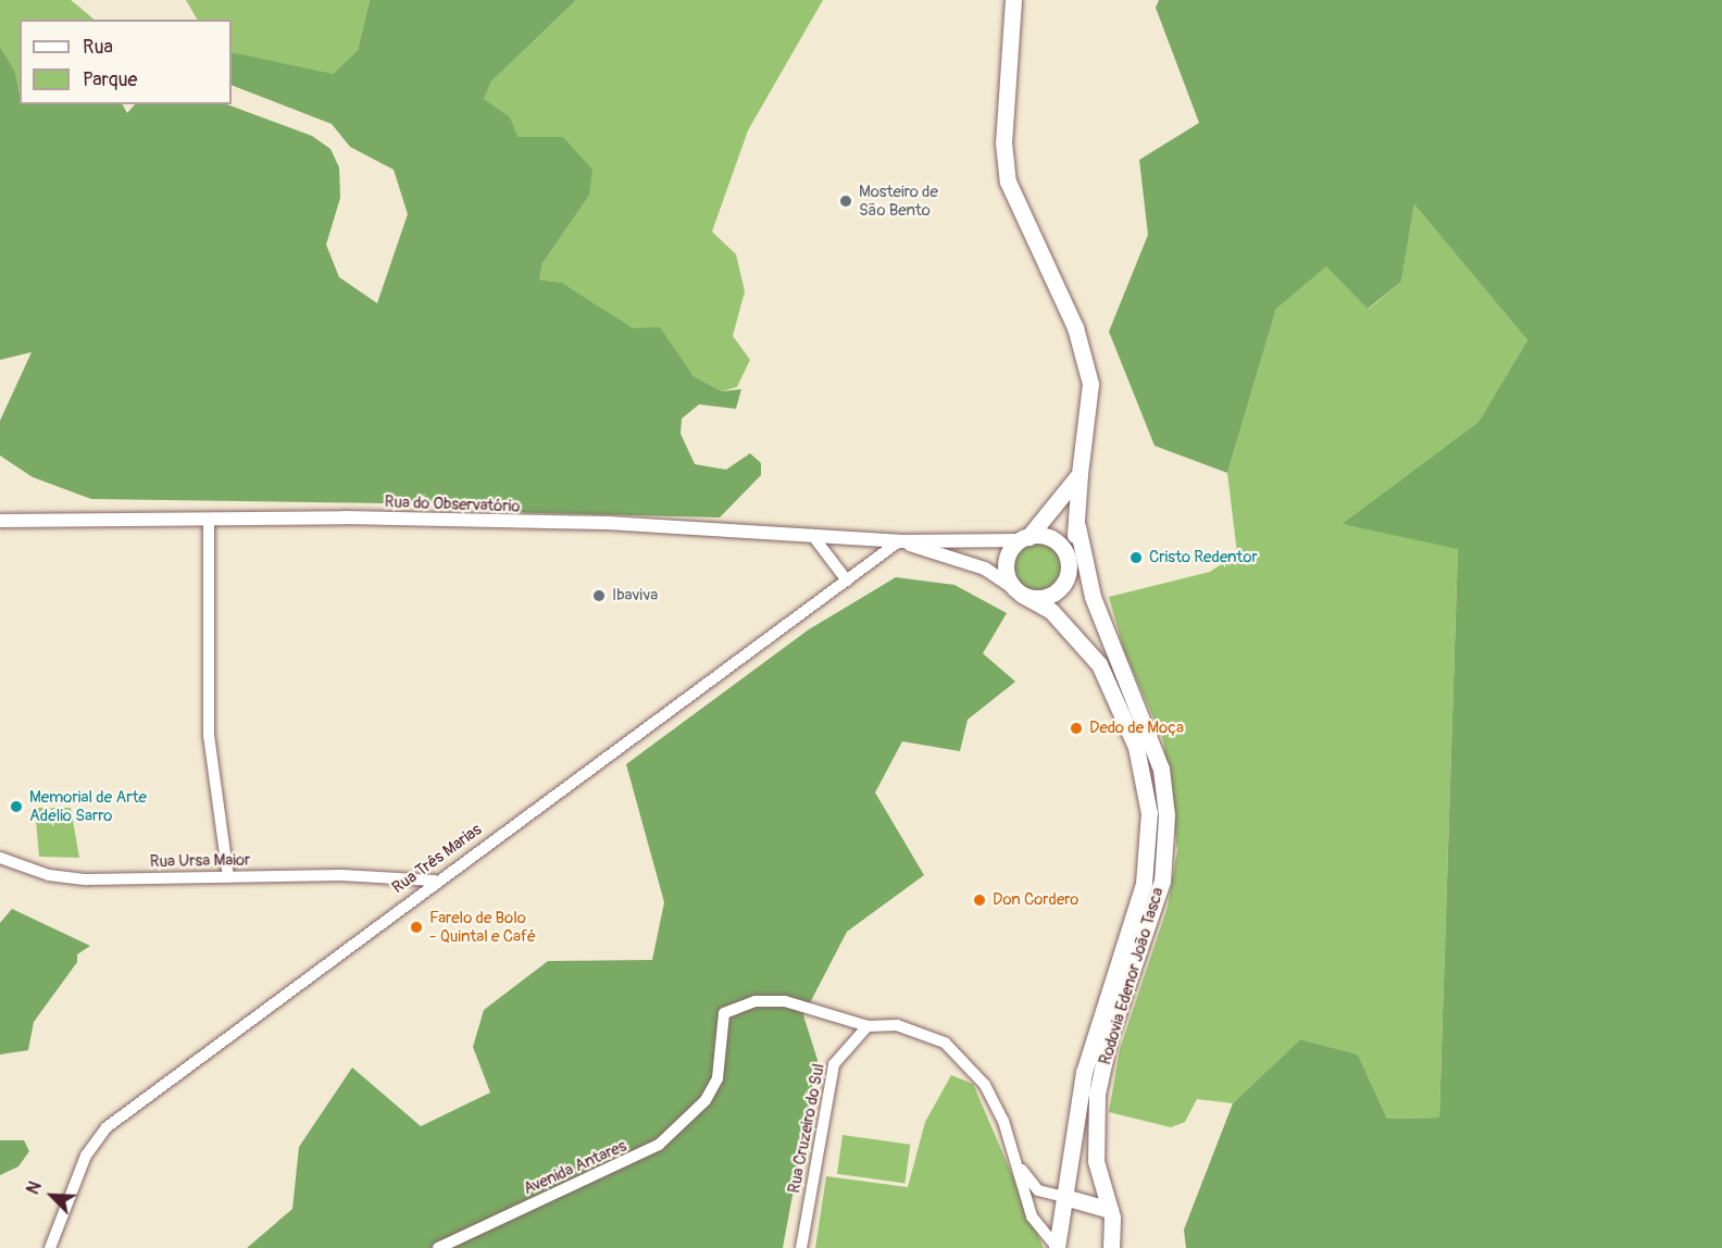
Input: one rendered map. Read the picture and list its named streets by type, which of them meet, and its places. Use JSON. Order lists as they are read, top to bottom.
{
  "streets": {
    "main road": ["Rodovia Edenor João Tasca"],
    "street": [
      "Rua do Observatório",
      "Rua Três Marias",
      "Rua Ursa Maior",
      "Rua Cruzeiro do Sul",
      "Avenida Antares"
    ]
  },
  "crossings": [
    ["Rua do Observatório", "Rua Três Marias"],
    ["Rua do Observatório", "Rodovia Edenor João Tasca"],
    ["Rua Três Marias", "Rua Ursa Maior"],
    ["Rua Cruzeiro do Sul", "Avenida Antares"]
  ],
  "places": [
    "Mosteiro de São Bento",
    "Cristo Redentor",
    "Ibaviva",
    "Dedo de Moça",
    "Memorial de Arte Adelio Sarro",
    "Don Cordero",
    "Farelo de Bolo - Quintal e Café"
  ],
  "legend": ["Rua", "Parque"],
  "north": "top left"
}
